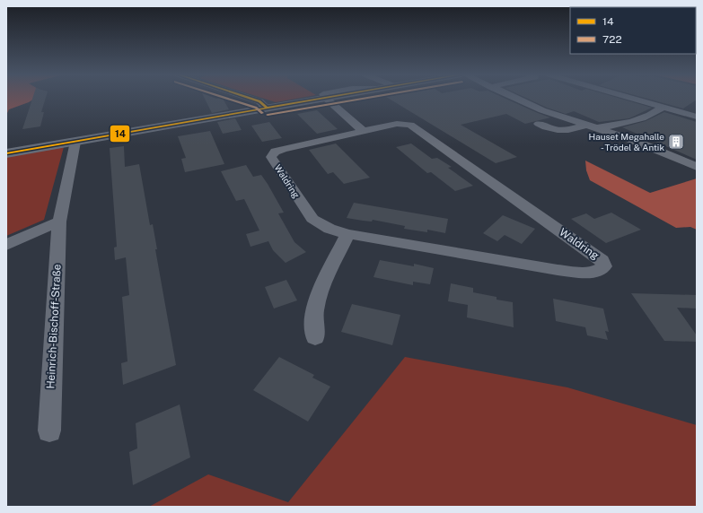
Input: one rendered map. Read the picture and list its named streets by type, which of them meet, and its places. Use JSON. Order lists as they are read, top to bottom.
{
  "streets": {
    "street": ["Waldring", "Heinrich-Bischoff-Straße"]
  },
  "places": {
    "building": ["Hauset Megahalle - Trödel & Antik"]
  },
  "lines": ["transit line 14", "transit line 722"],
  "legend": ["14", "722"]
}
